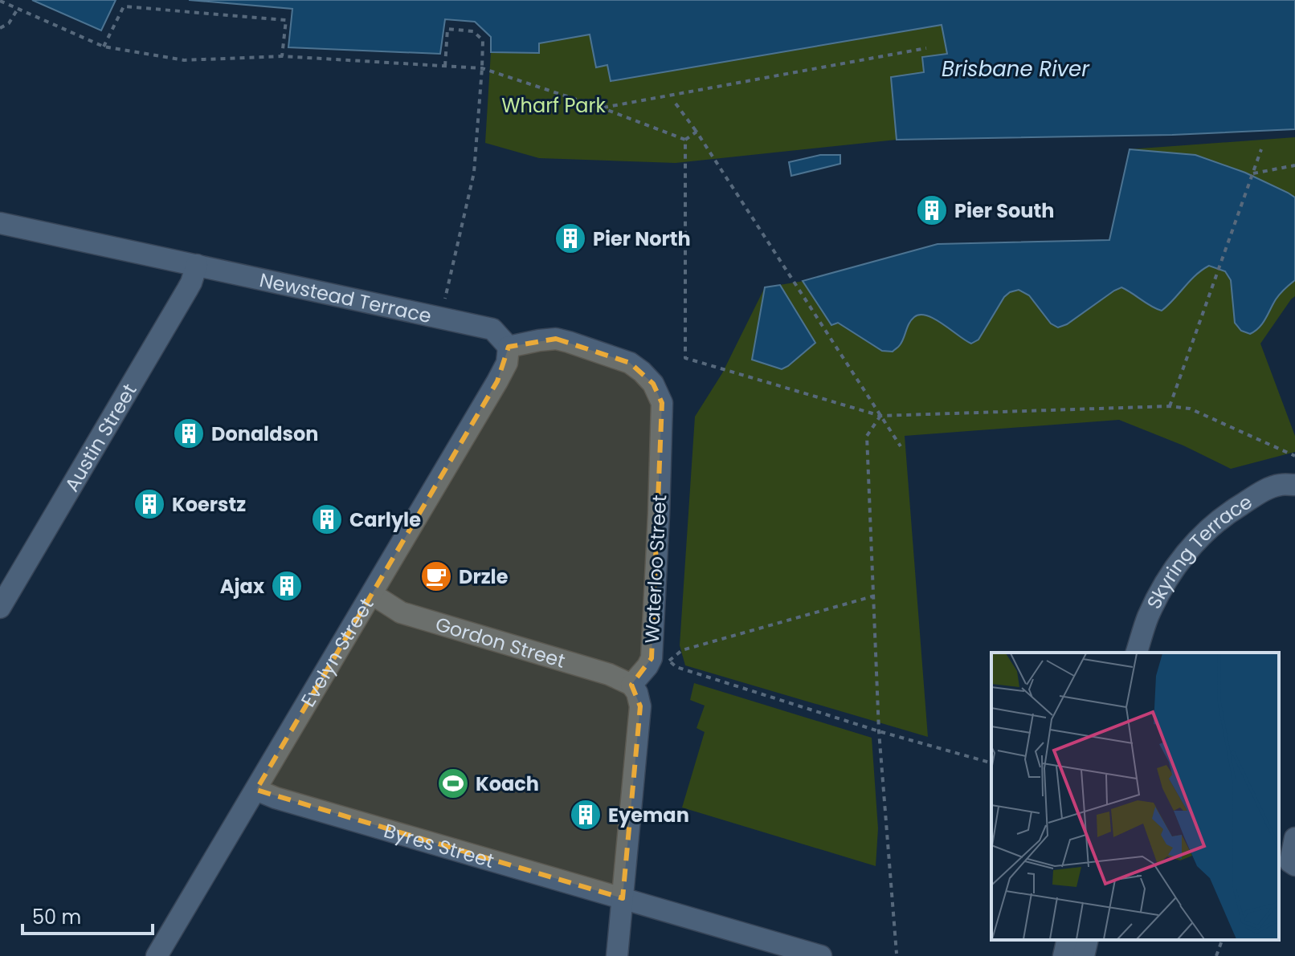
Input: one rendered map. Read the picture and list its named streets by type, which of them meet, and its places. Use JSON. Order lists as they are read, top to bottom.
{
  "streets": {
    "street": [
      "Newstead Terrace",
      "Austin Street",
      "Skyring Terrace",
      "Waterloo Street",
      "Gordon Street",
      "Evelyn Street",
      "Byres Street"
    ]
  },
  "crossings": [
    ["Newstead Terrace", "Austin Street"],
    ["Newstead Terrace", "Waterloo Street"],
    ["Newstead Terrace", "Evelyn Street"],
    ["Waterloo Street", "Gordon Street"],
    ["Waterloo Street", "Evelyn Street"],
    ["Gordon Street", "Evelyn Street"],
    ["Evelyn Street", "Byres Street"]
  ],
  "water": ["Brisbane River"],
  "parks": ["Wharf Park"],
  "places": {
    "building": [
      "Pier South",
      "Pier North",
      "Donaldson",
      "Koerstz",
      "Carlyle",
      "Ajax",
      "Eyeman"
    ],
    "cafe": ["Drzle"],
    "sports": ["Koach"]
  },
  "scale_bar": "50 m"
}
